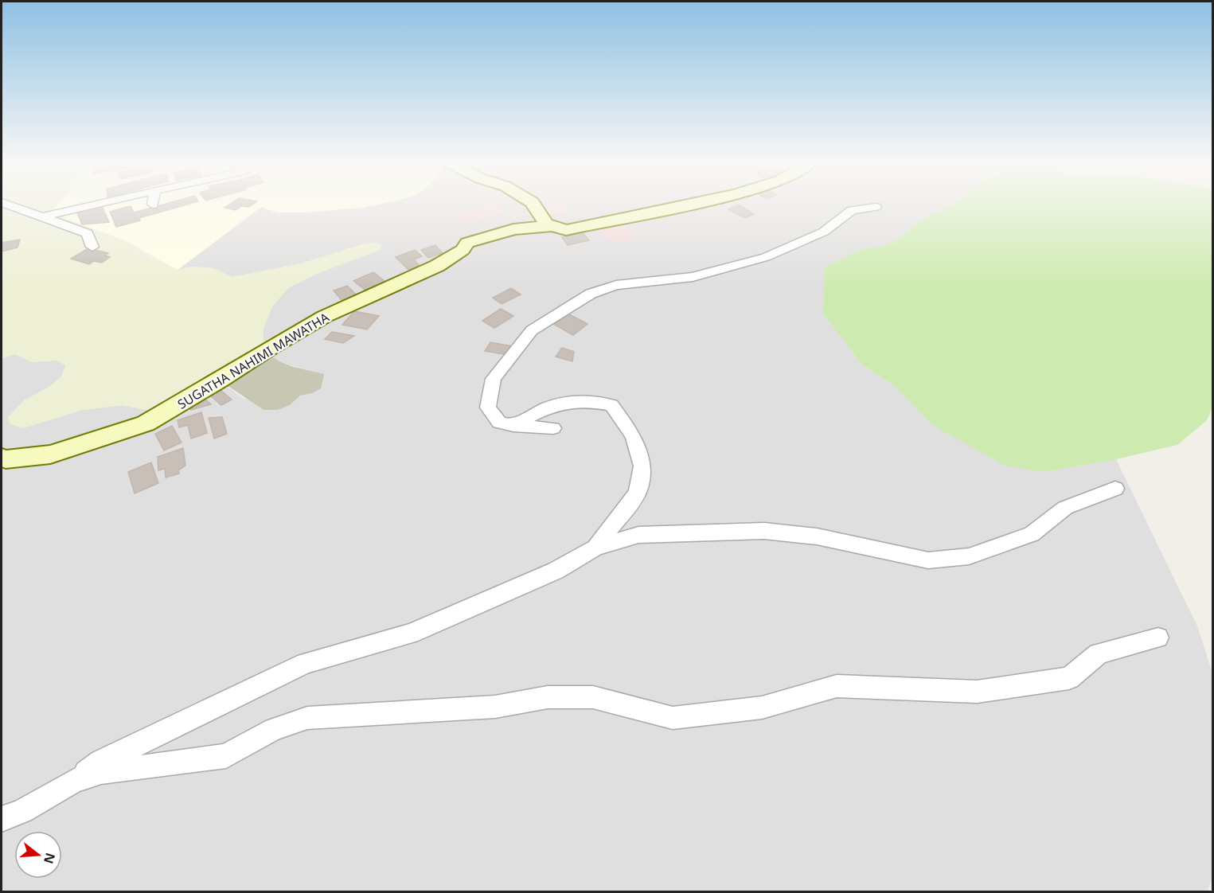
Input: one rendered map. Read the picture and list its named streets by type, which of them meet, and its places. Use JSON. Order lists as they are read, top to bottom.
{
  "streets": {
    "street": ["SUGATHA NAHIMI MAWATHA"]
  },
  "north": "right"
}
